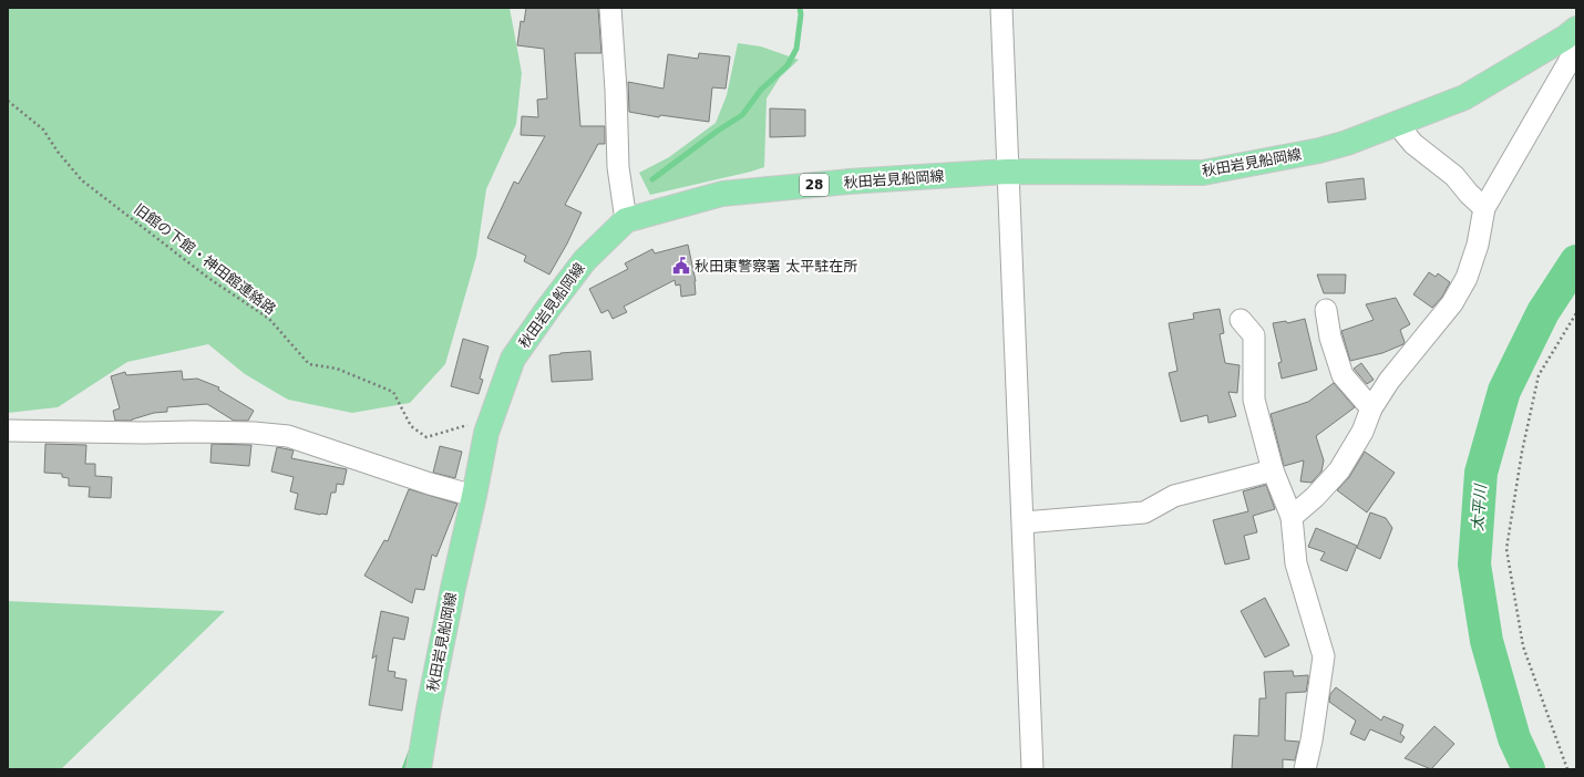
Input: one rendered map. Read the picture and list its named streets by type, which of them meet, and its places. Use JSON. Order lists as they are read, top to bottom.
{
  "streets": {
    "main road": ["秋田岩見船岡線", "28"],
    "path": ["旧館の下館・神田館連絡路"]
  },
  "crossings": [
    ["秋田岩見船岡線", "旧館の下館・神田館連絡路"]
  ],
  "water": ["太平川"],
  "places": {
    "public building": ["秋田東警察署 太平駐在所"]
  }
}
